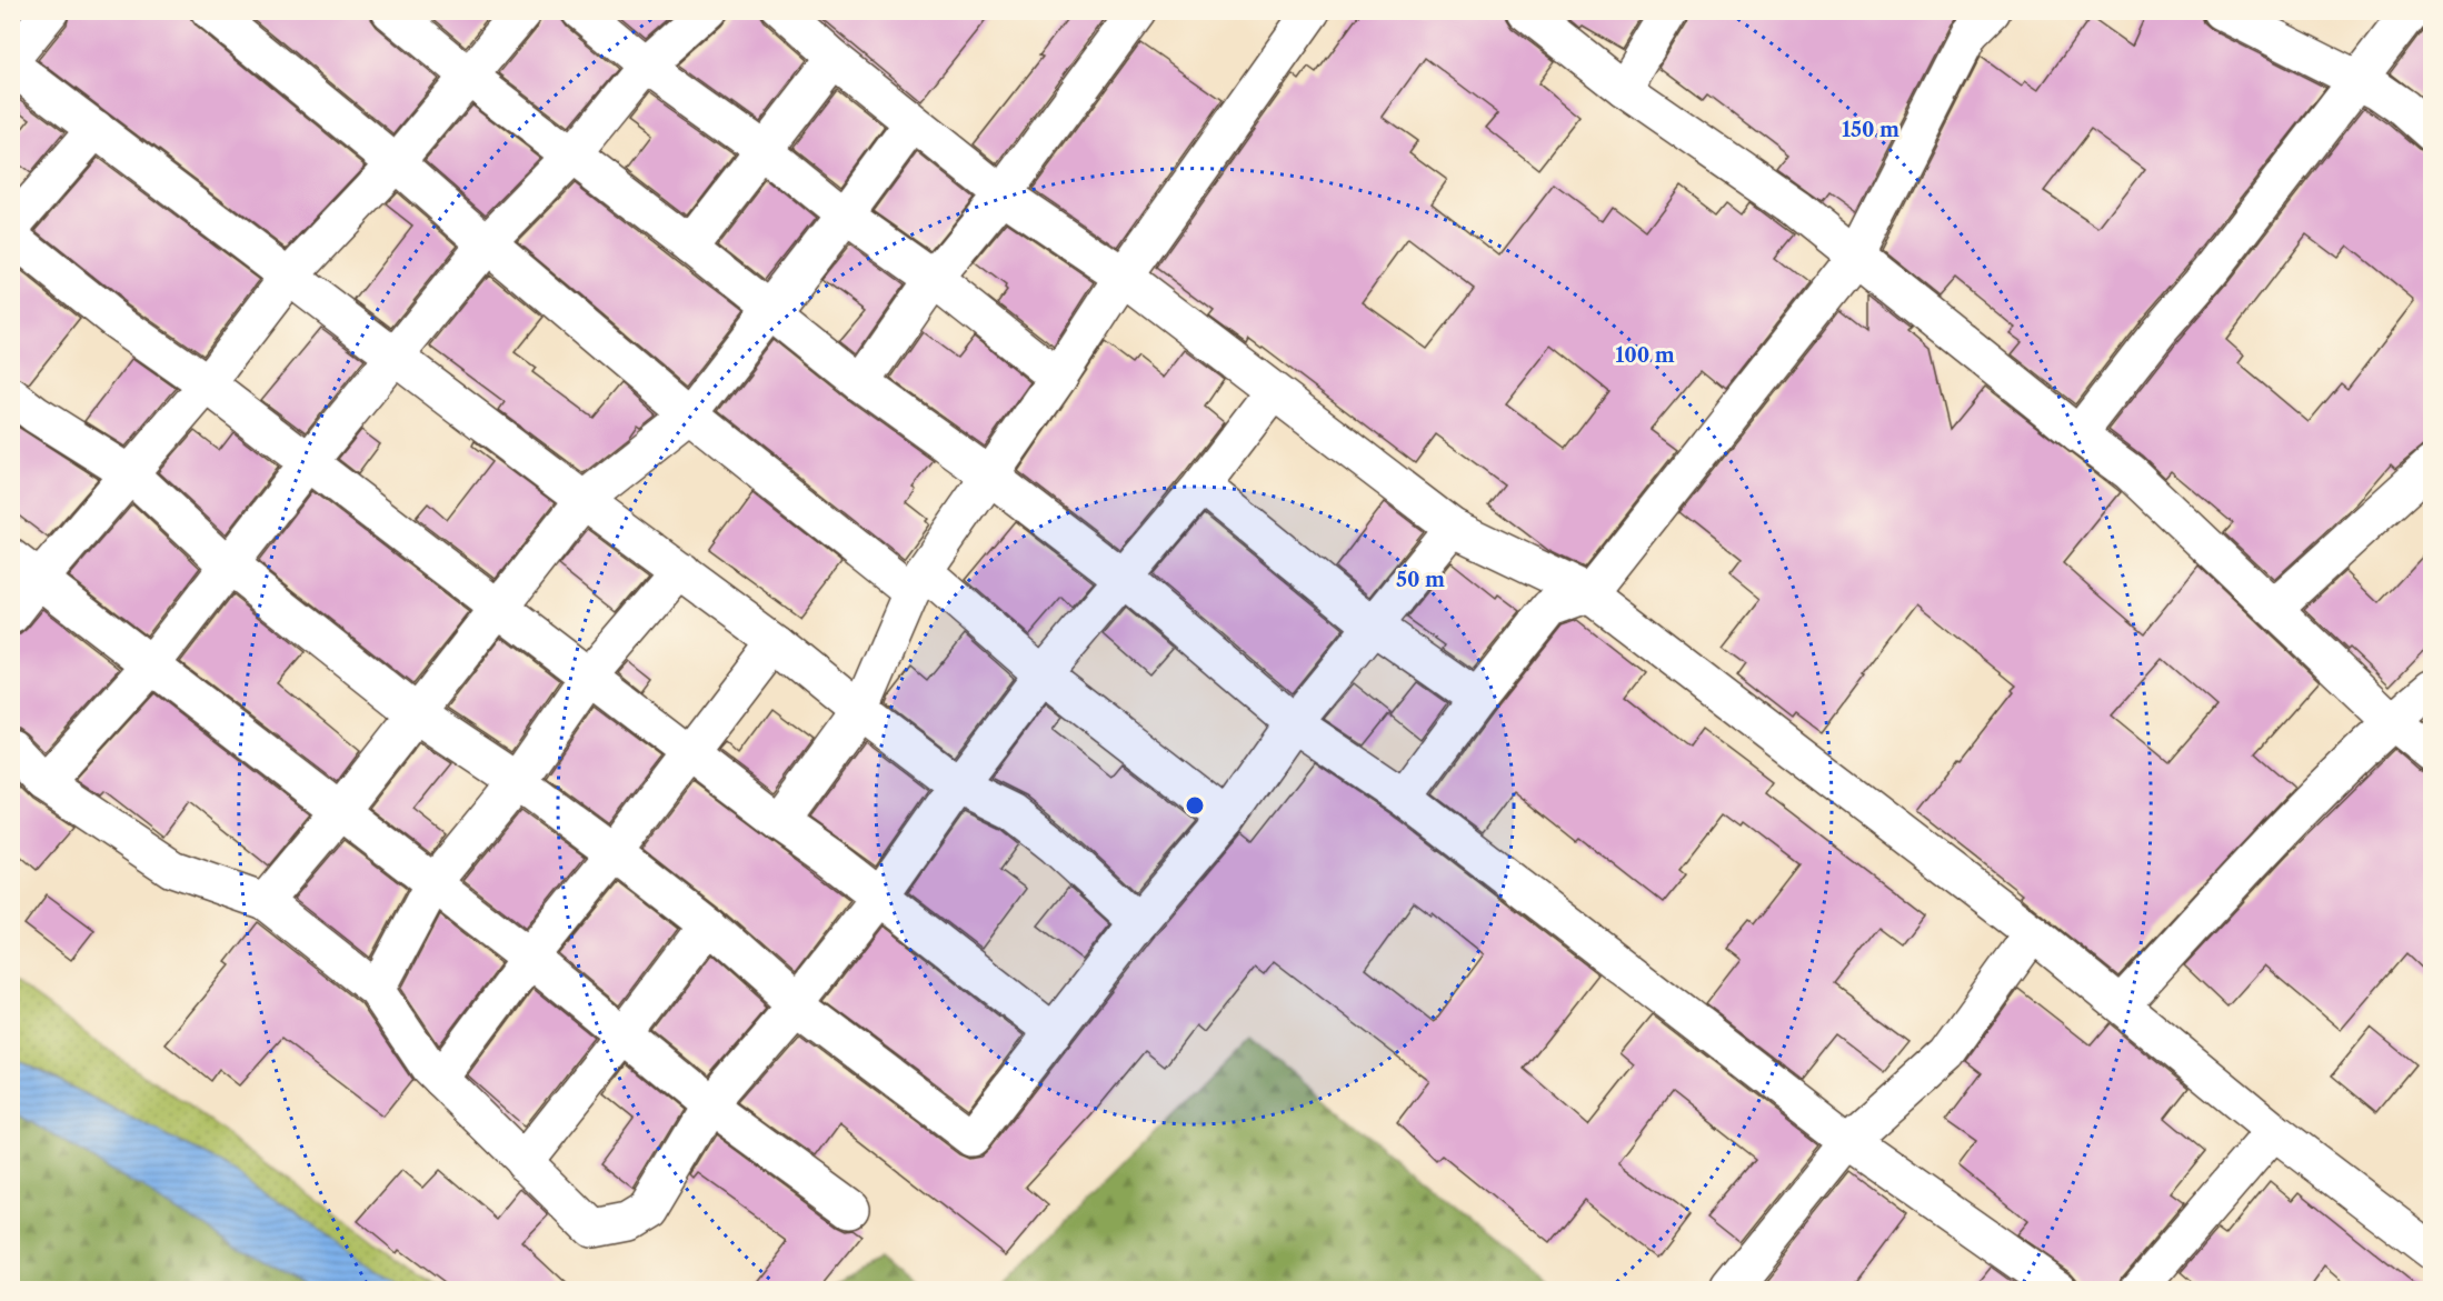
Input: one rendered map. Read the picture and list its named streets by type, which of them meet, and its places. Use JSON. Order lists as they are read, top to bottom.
{
  "rings": ["150 m", "100 m", "50 m"]
}
